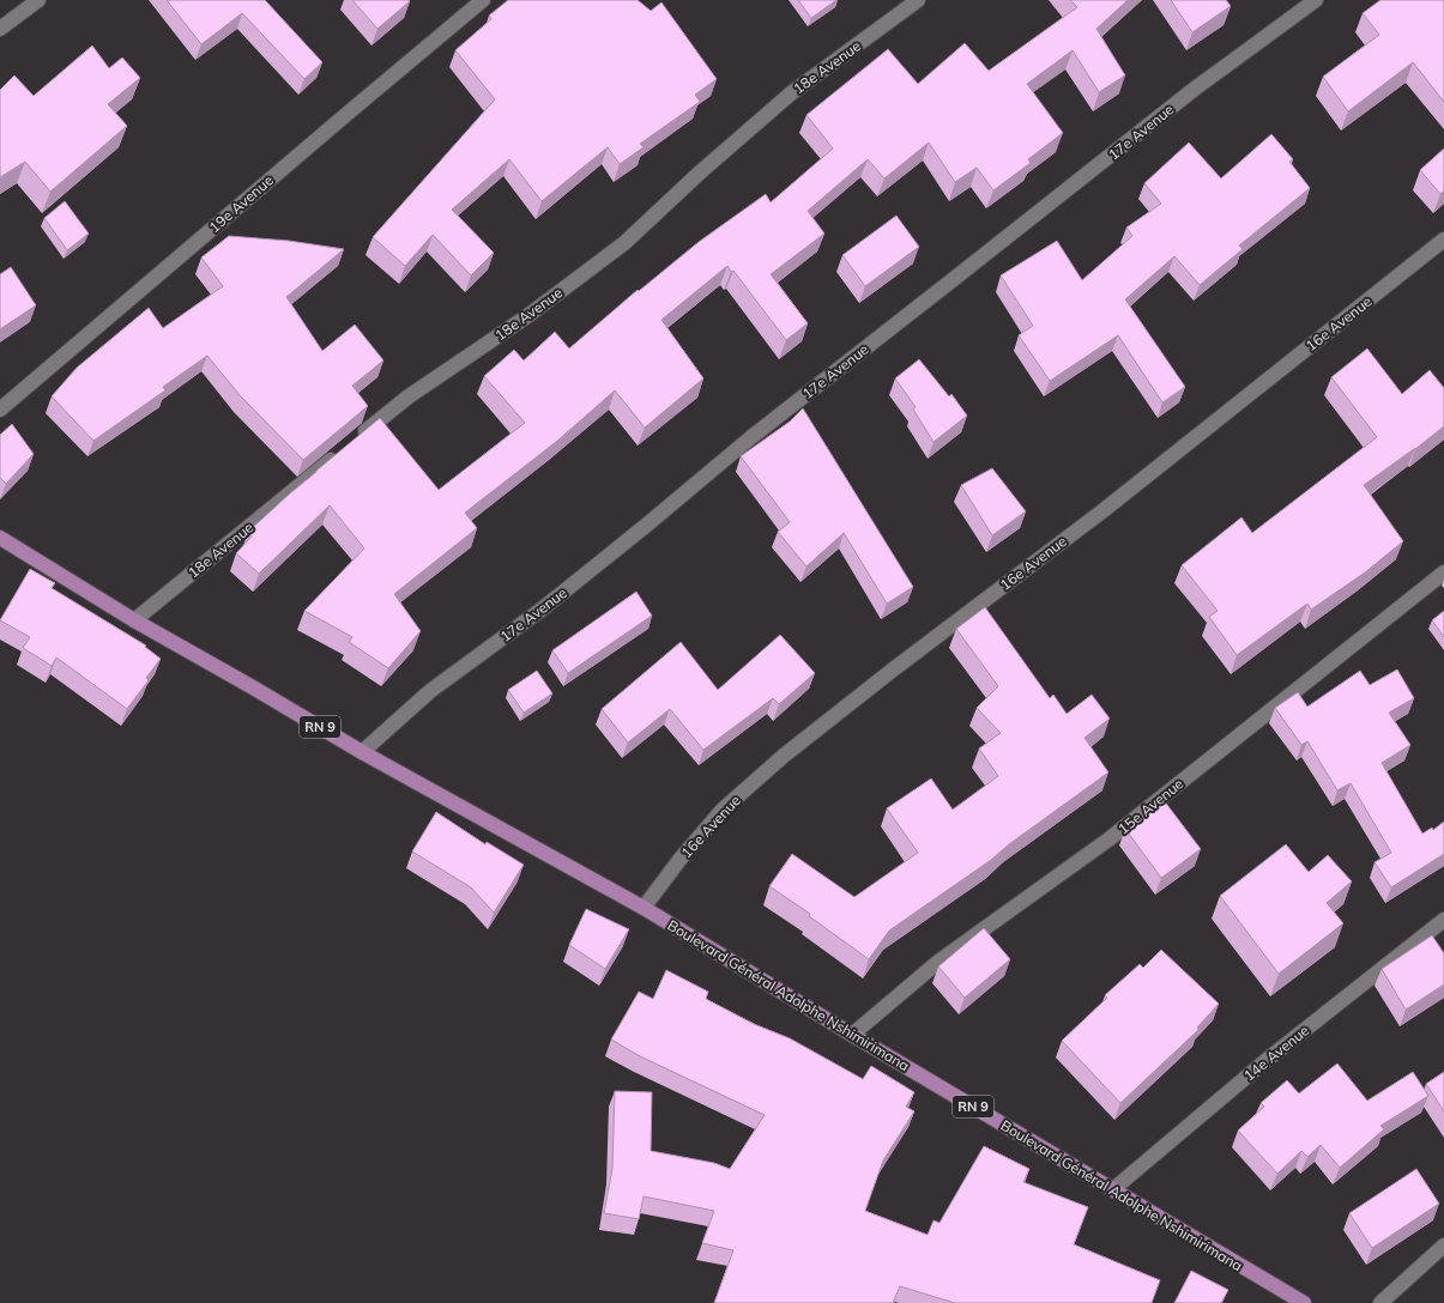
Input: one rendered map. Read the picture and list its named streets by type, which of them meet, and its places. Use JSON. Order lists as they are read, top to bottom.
{
  "streets": {
    "main road": ["RN 9", "Boulevard Général Adolphe Nshimirimana"],
    "street": [
      "18e Avenue",
      "17e Avenue",
      "19e Avenue",
      "16e Avenue",
      "15e Avenue",
      "14e Avenue"
    ]
  },
  "crossings": [
    ["18e Avenue", "RN 9"],
    ["17e Avenue", "RN 9"],
    ["16e Avenue", "RN 9"],
    ["16e Avenue", "Boulevard Général Adolphe Nshimirimana"],
    ["RN 9", "Boulevard Général Adolphe Nshimirimana"],
    ["15e Avenue", "Boulevard Général Adolphe Nshimirimana"],
    ["Boulevard Général Adolphe Nshimirimana", "14e Avenue"]
  ]
}
